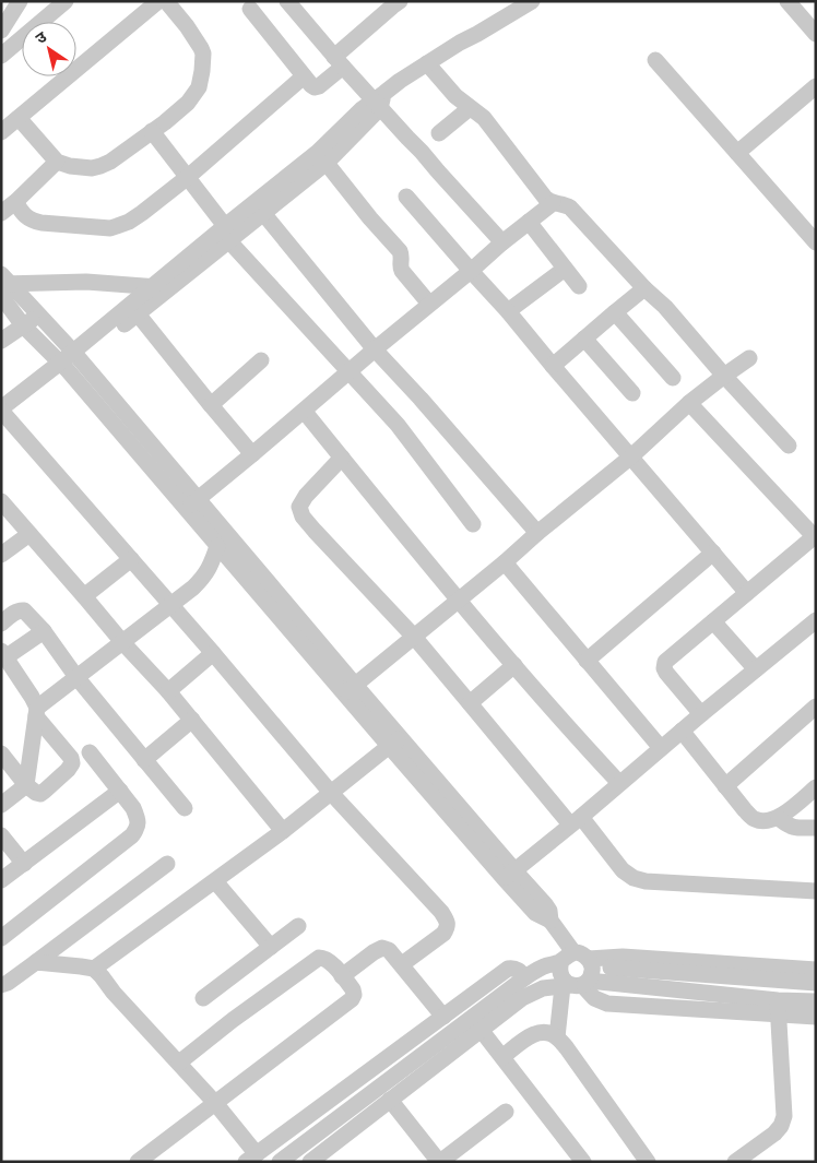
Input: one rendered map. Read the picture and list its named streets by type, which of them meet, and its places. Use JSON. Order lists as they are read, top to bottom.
{
  "north": "top left"
}
